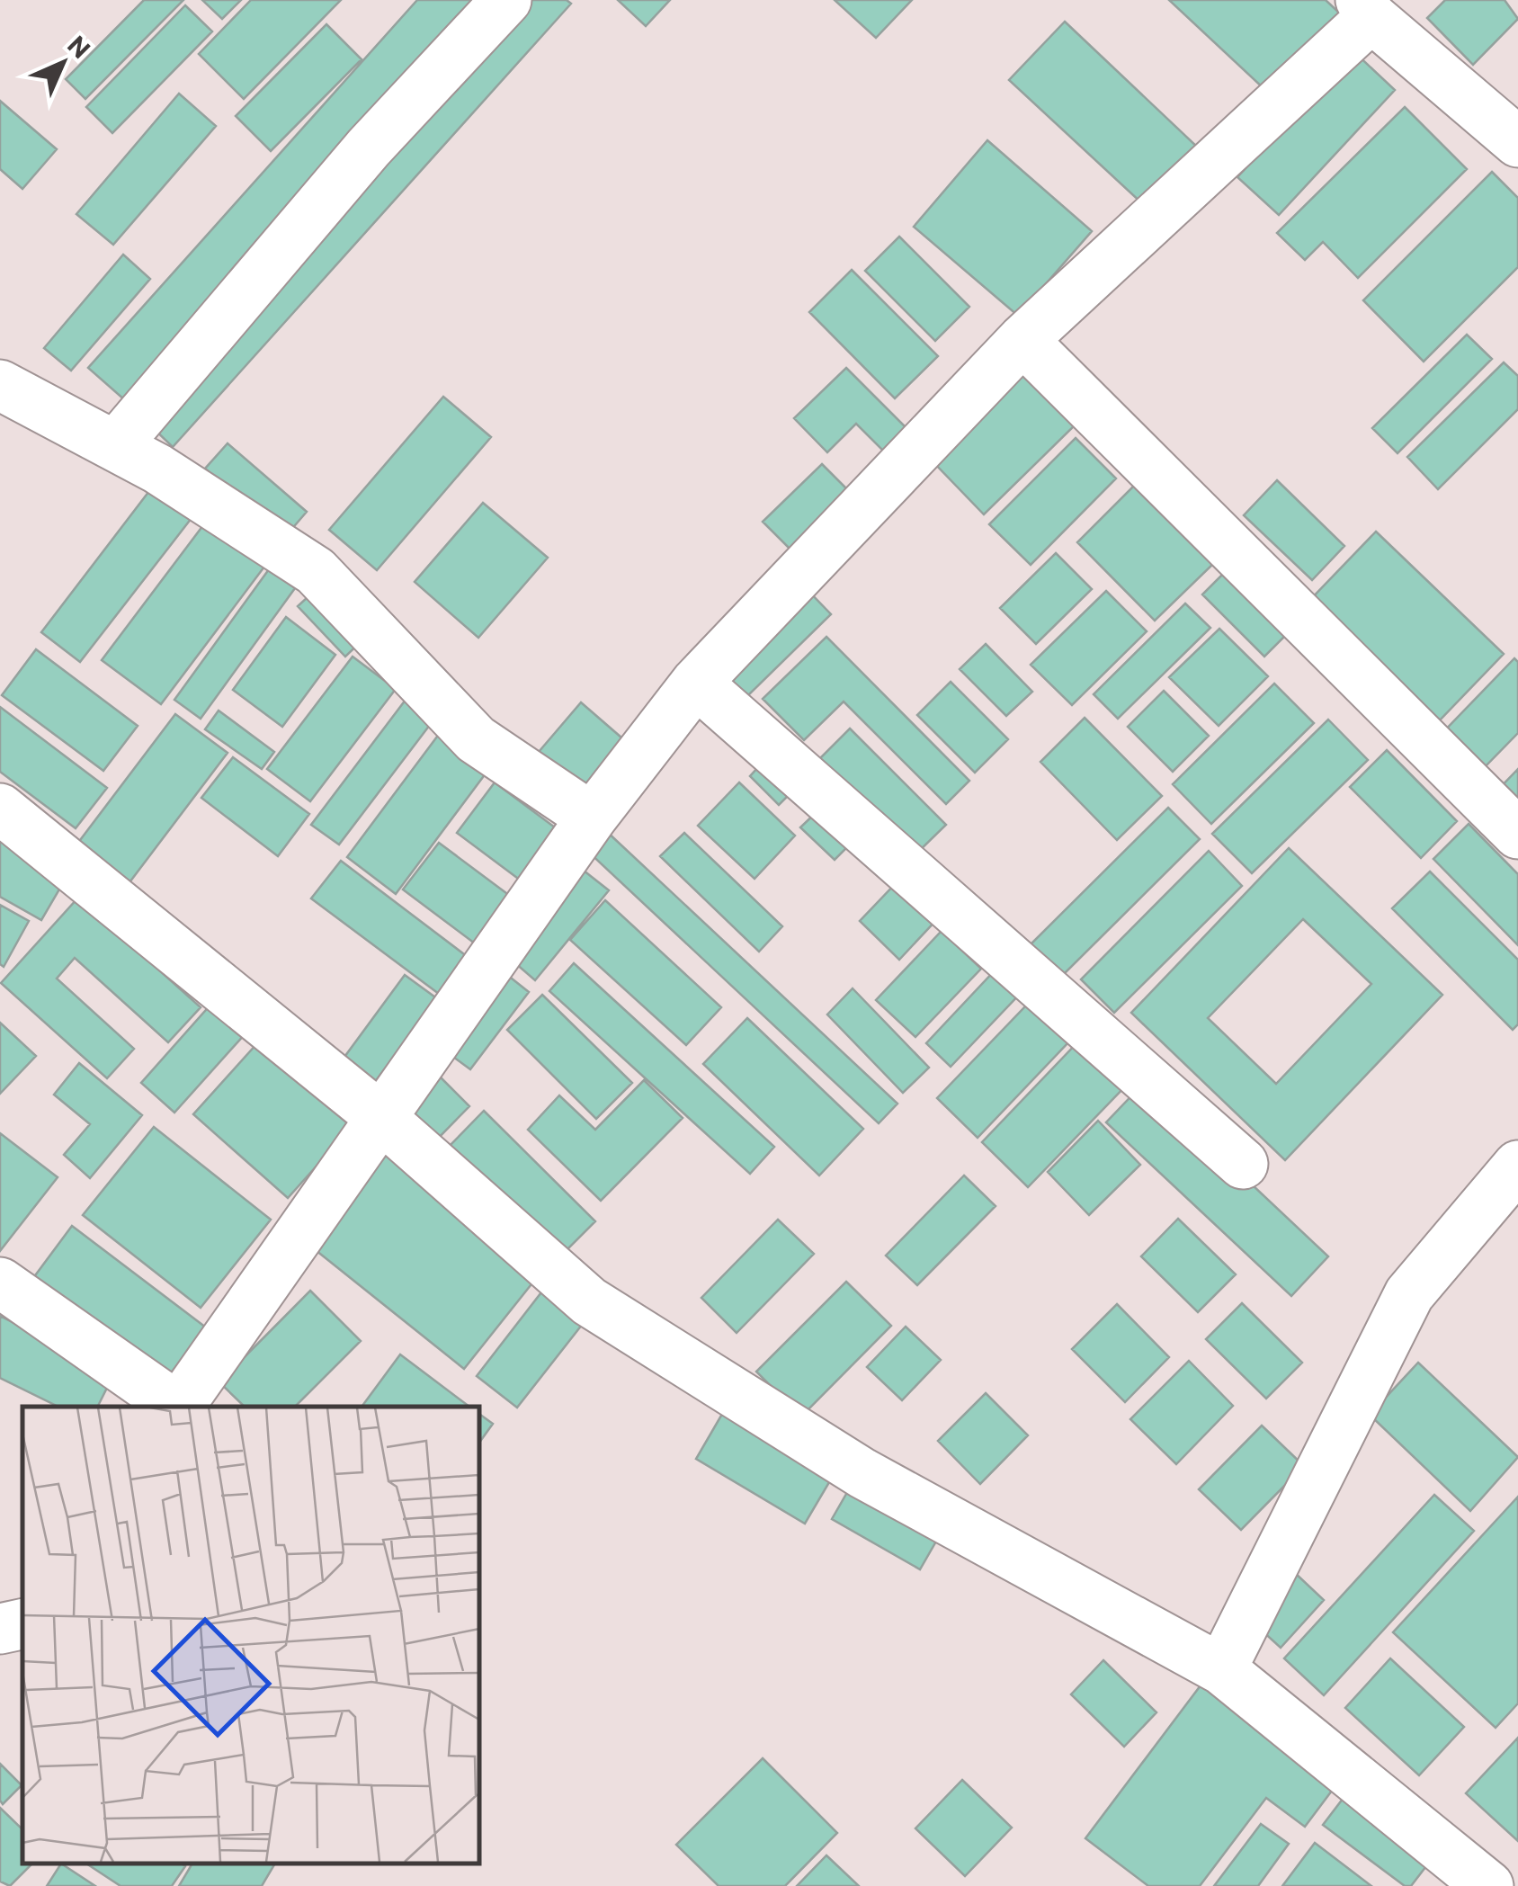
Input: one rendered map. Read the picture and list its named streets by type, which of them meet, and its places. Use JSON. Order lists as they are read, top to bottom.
{
  "north": "top right"
}
